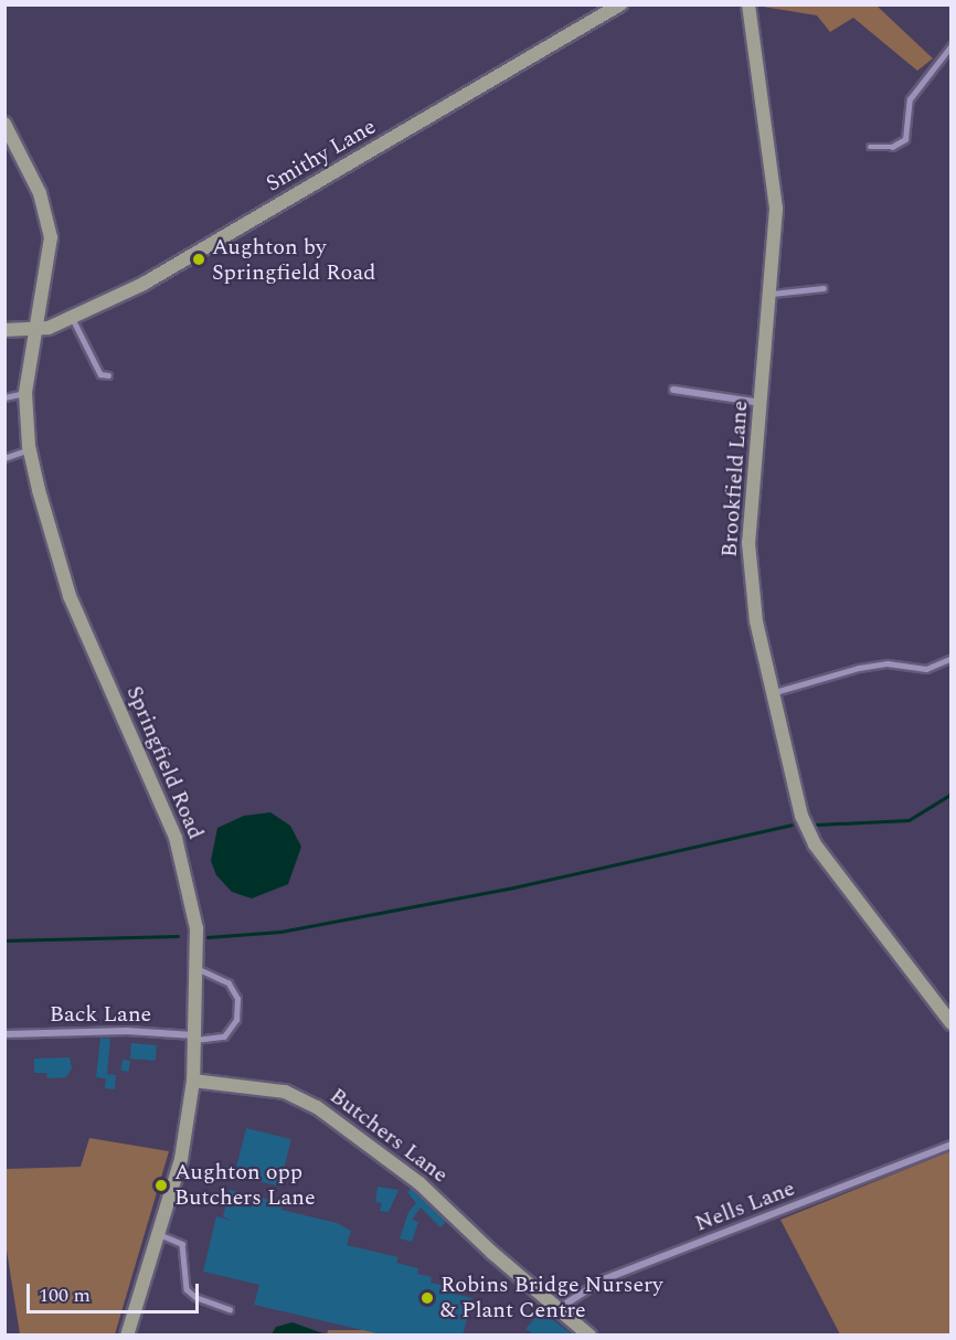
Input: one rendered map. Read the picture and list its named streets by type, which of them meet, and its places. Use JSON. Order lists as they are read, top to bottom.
{
  "streets": {
    "street": [
      "Smithy Lane",
      "Brookfield Lane",
      "Springfield Road",
      "Back Lane",
      "Butchers Lane",
      "Nells Lane"
    ]
  },
  "crossings": [
    ["Smithy Lane", "Springfield Road"],
    ["Springfield Road", "Back Lane"],
    ["Springfield Road", "Butchers Lane"],
    ["Butchers Lane", "Nells Lane"]
  ],
  "places": ["Aughton by Springfield Road", "Aughton opp Butchers Lane", "Robins Bridge Nursery & Plant Centre"],
  "scale_bar": "100 m"
}
